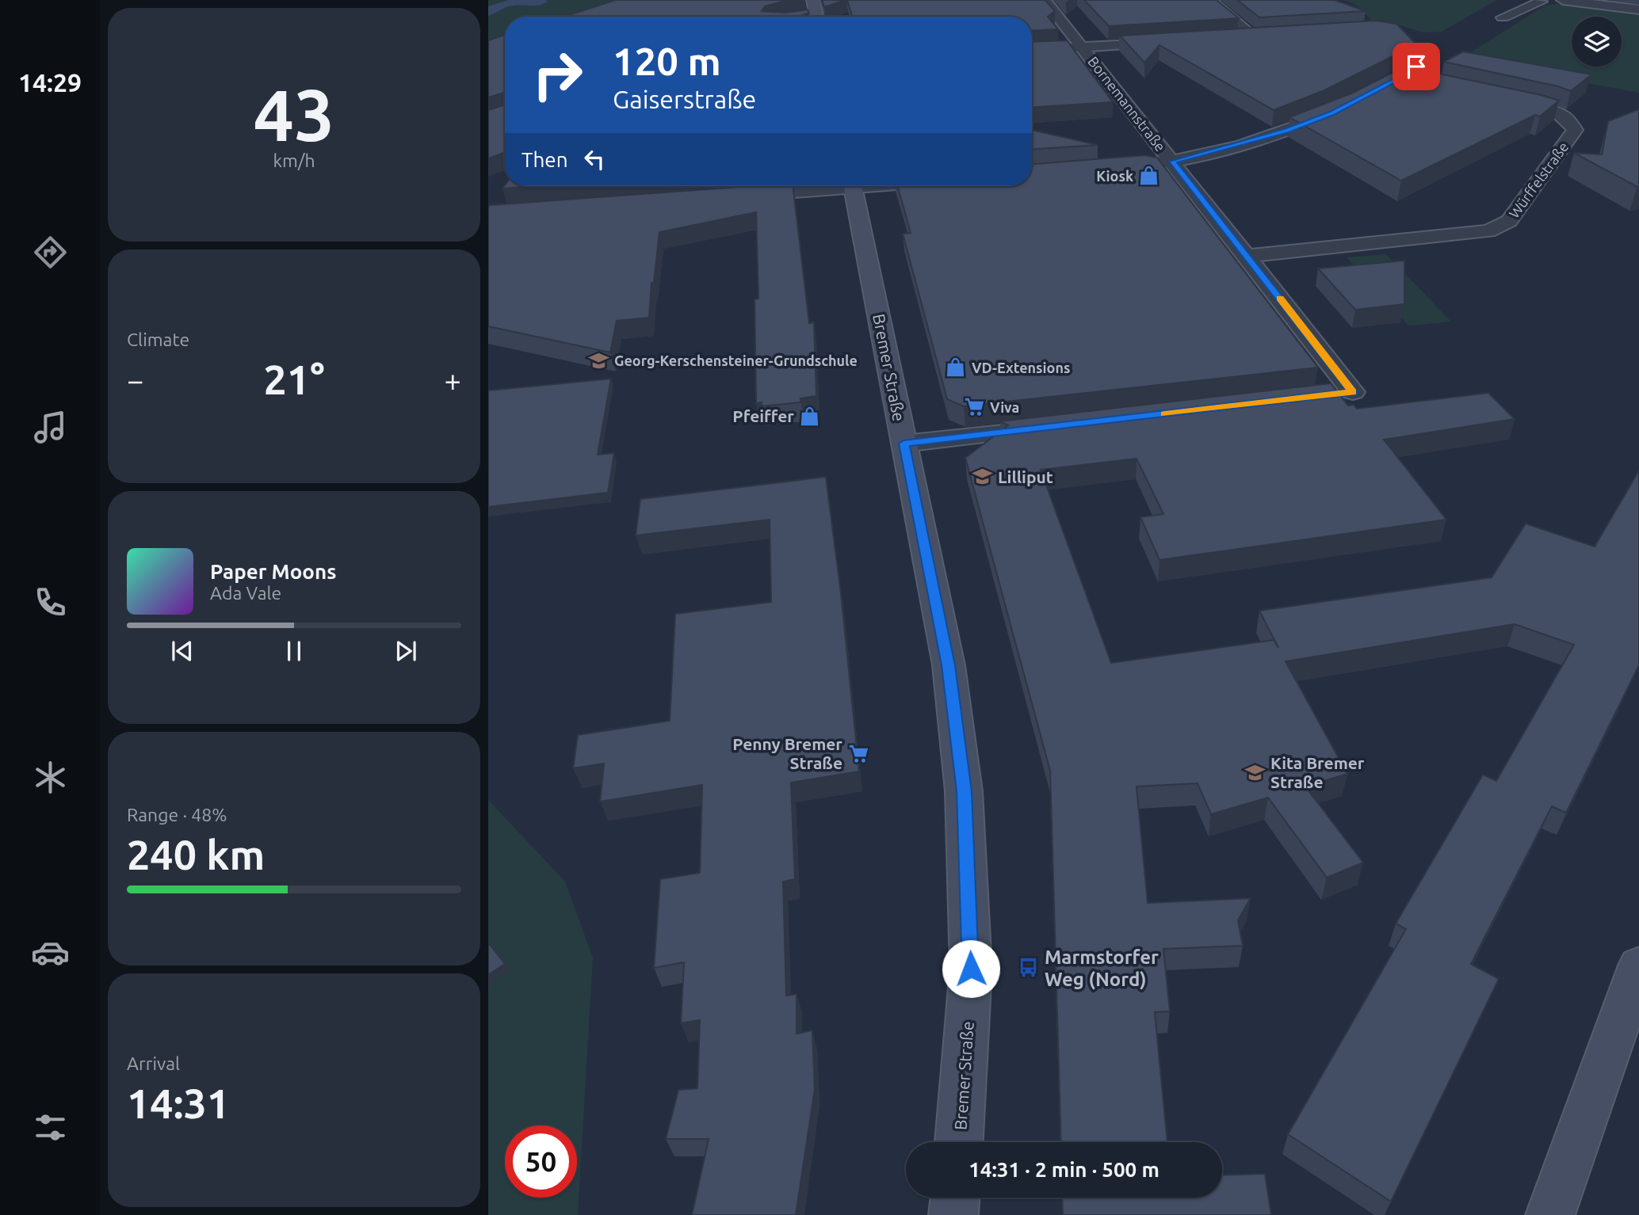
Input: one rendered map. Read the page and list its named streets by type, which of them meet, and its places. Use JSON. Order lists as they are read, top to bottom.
{
  "streets": {
    "main road": ["Bremer Straße"],
    "street": ["Bornemannstraße", "Würffelstraße"]
  },
  "crossings": [
    ["Bornemannstraße", "Würffelstraße"]
  ],
  "places": {
    "shop": ["Kiosk", "VD-Extensions", "Pfeiffer"],
    "school or university": ["Georg-Kerschensteiner-Grundschule", "Lilliput", "Kita Bremer Straße"],
    "supermarket": ["Viva", "Penny Bremer Straße"],
    "bus stop": ["Marmstorfer Weg (Nord)"]
  },
  "page": {
    "tabs": "14:29",
    "tile": [
      ["43", "km/h"],
      "Climate",
      ["Range · 48%", "240 km"],
      ["Arrival", "14:31"]
    ],
    "turn": ["120 m", "Gaiserstraße"],
    "then": "Then",
    "heat": ["−", "21°", "+"],
    "song": ["Paper Moons", "Ada Vale"],
    "limit": "50",
    "trip": "14:31 · 2 min · 500 m"
  }
}
